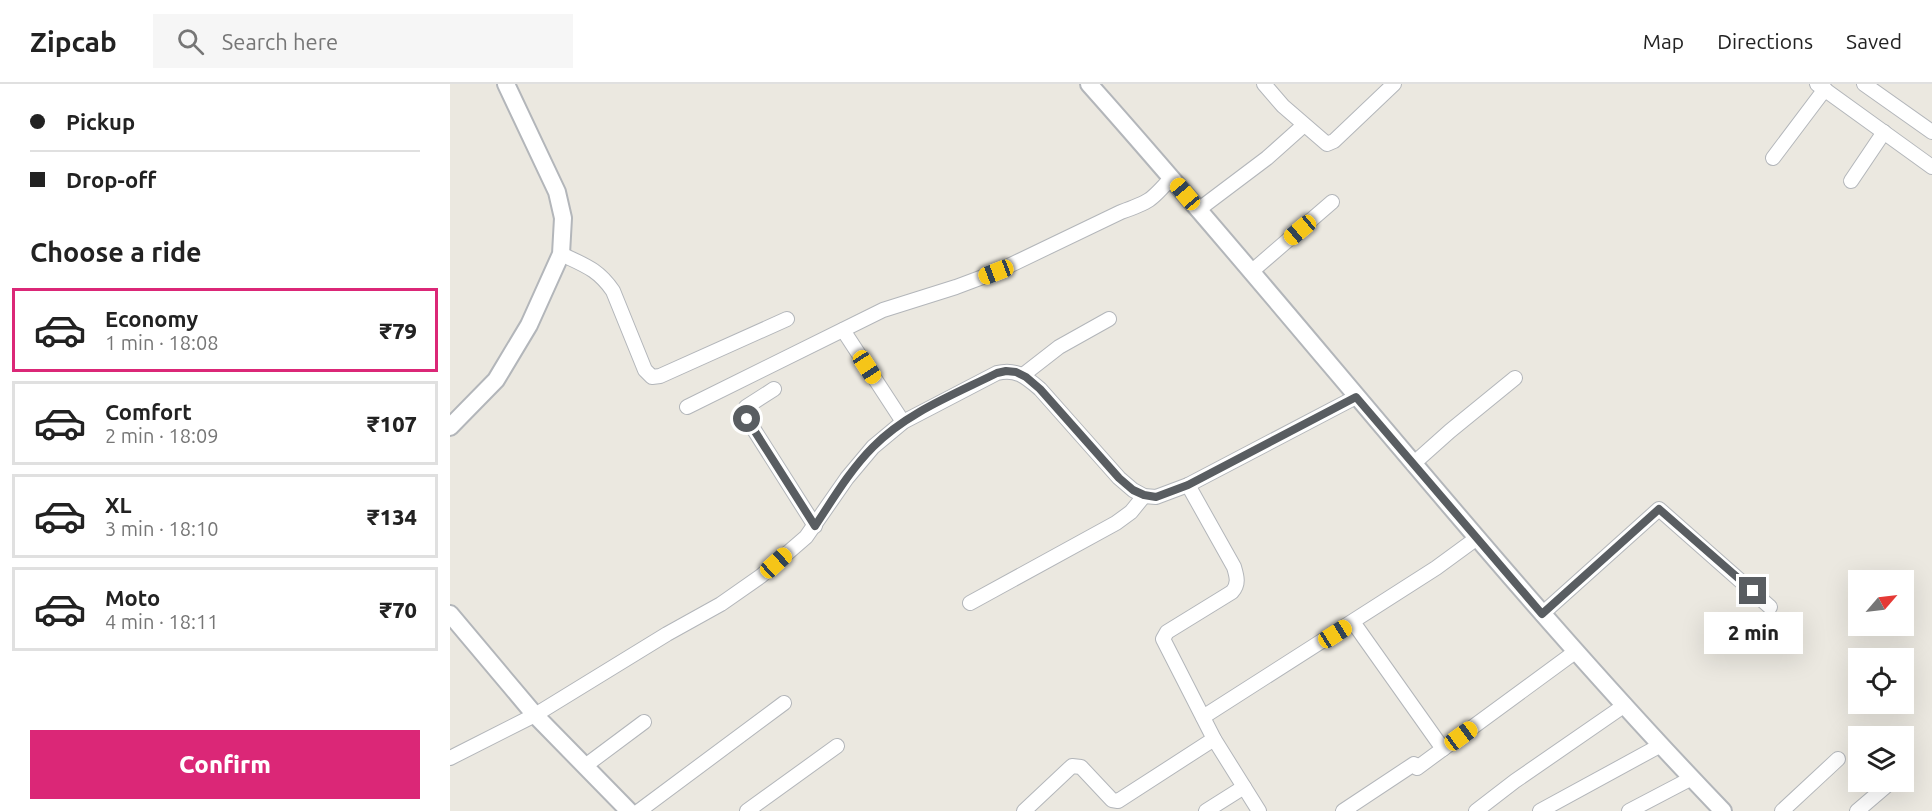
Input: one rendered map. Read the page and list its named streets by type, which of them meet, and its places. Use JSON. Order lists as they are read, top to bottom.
{
  "north": "top right",
  "page": {
    "header": "Zipcab",
    "search": "Search here",
    "nav": ["Map", "Directions", "Saved"],
    "banner": ["Pickup", "Drop-off"],
    "heading": "Choose a ride",
    "list": [
      {
        "name": "Economy",
        "note": "1 min · 18:08",
        "value": "₹79"
      },
      {
        "name": "Comfort",
        "note": "2 min · 18:09",
        "value": "₹107"
      },
      {
        "name": "XL",
        "note": "3 min · 18:10",
        "value": "₹134"
      },
      {
        "name": "Moto",
        "note": "4 min · 18:11",
        "value": "₹70"
      }
    ],
    "bubble": "2 min",
    "buttons": "Confirm"
  }
}
